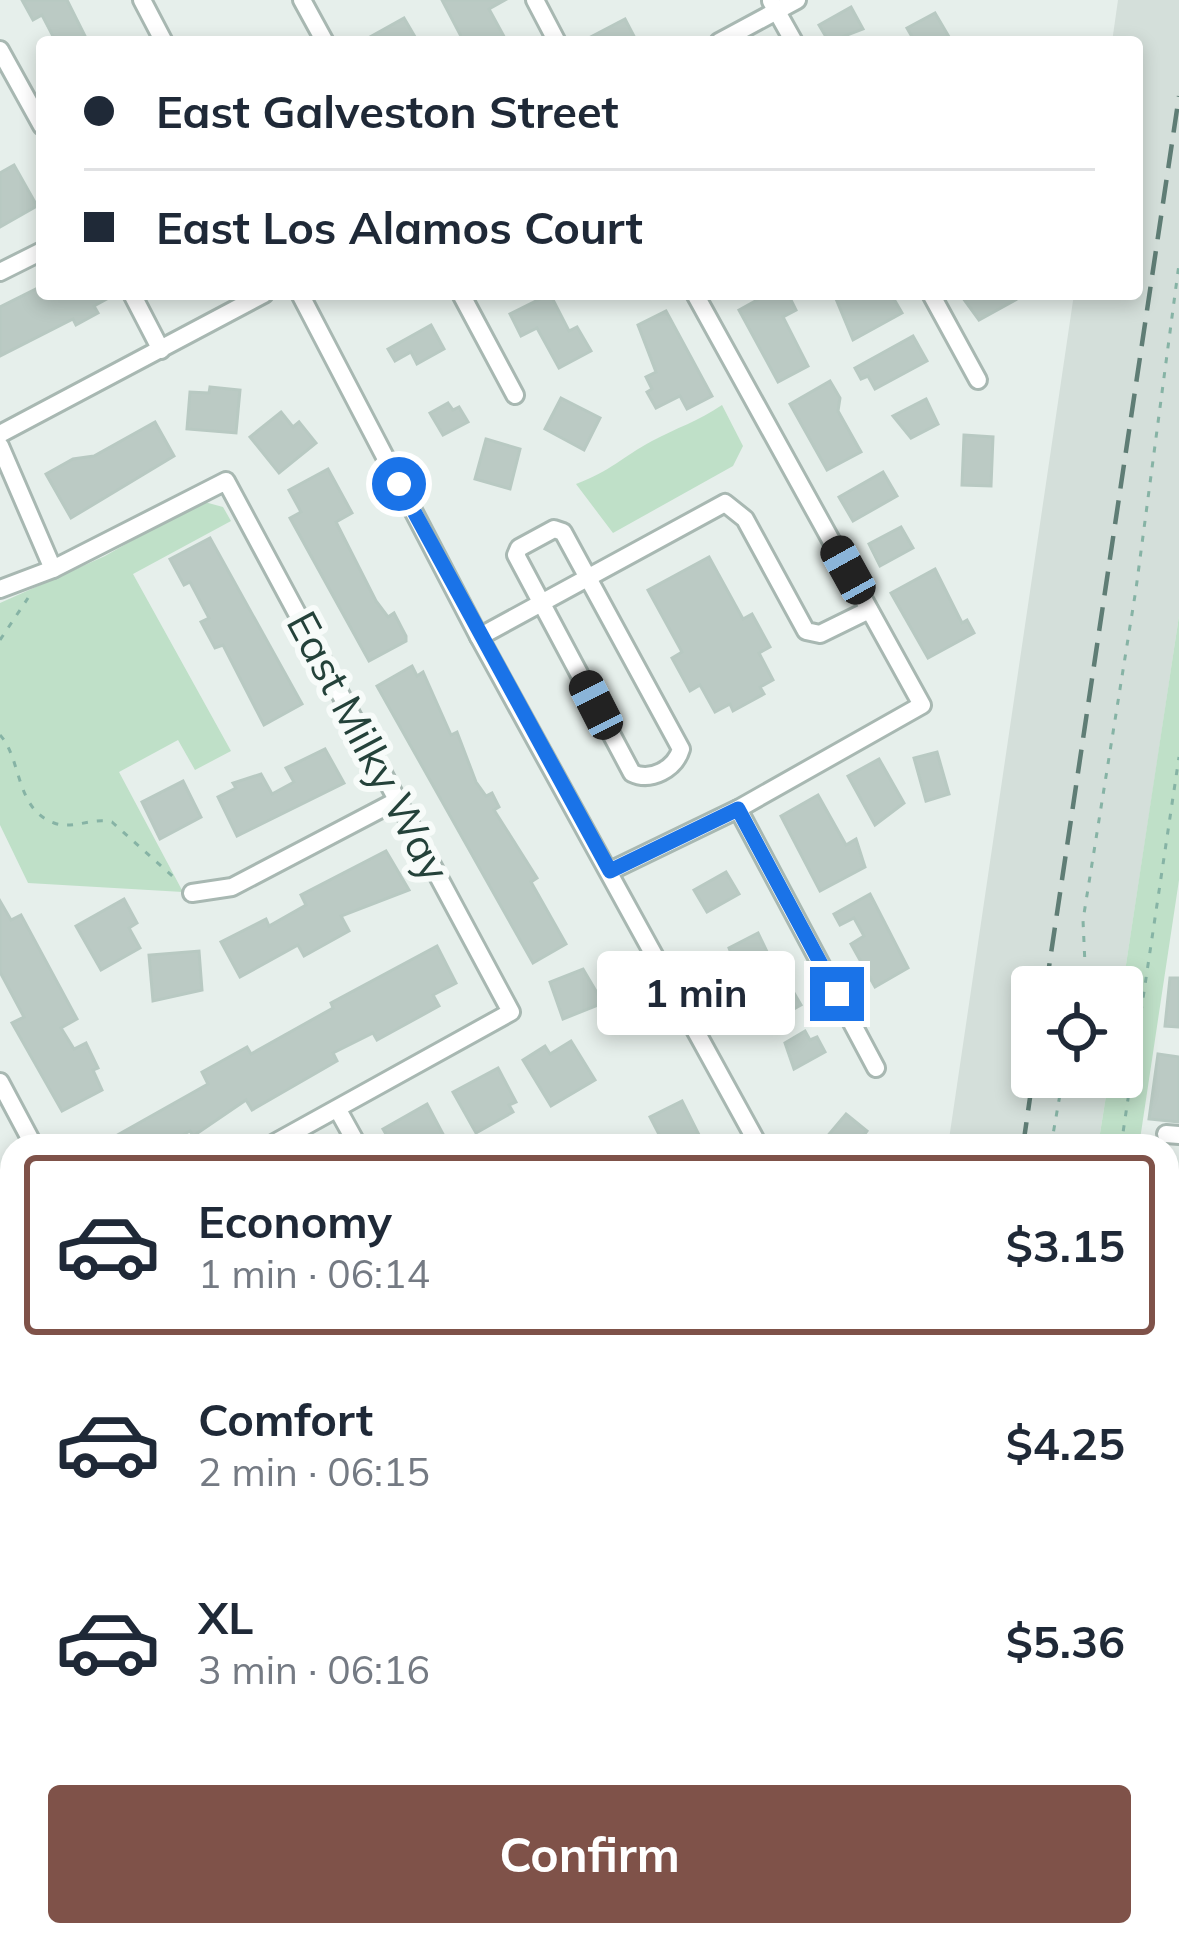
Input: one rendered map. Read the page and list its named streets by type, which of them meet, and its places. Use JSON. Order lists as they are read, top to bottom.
{
  "streets": {
    "street": ["East Milky Way"]
  },
  "page": {
    "banner": ["East Galveston Street", "East Los Alamos Court"],
    "bubble": "1 min",
    "list": [
      {
        "name": "Economy",
        "note": "1 min · 06:14",
        "value": "$3.15"
      },
      {
        "name": "Comfort",
        "note": "2 min · 06:15",
        "value": "$4.25"
      },
      {
        "name": "XL",
        "note": "3 min · 06:16",
        "value": "$5.36"
      }
    ],
    "buttons": "Confirm"
  }
}
